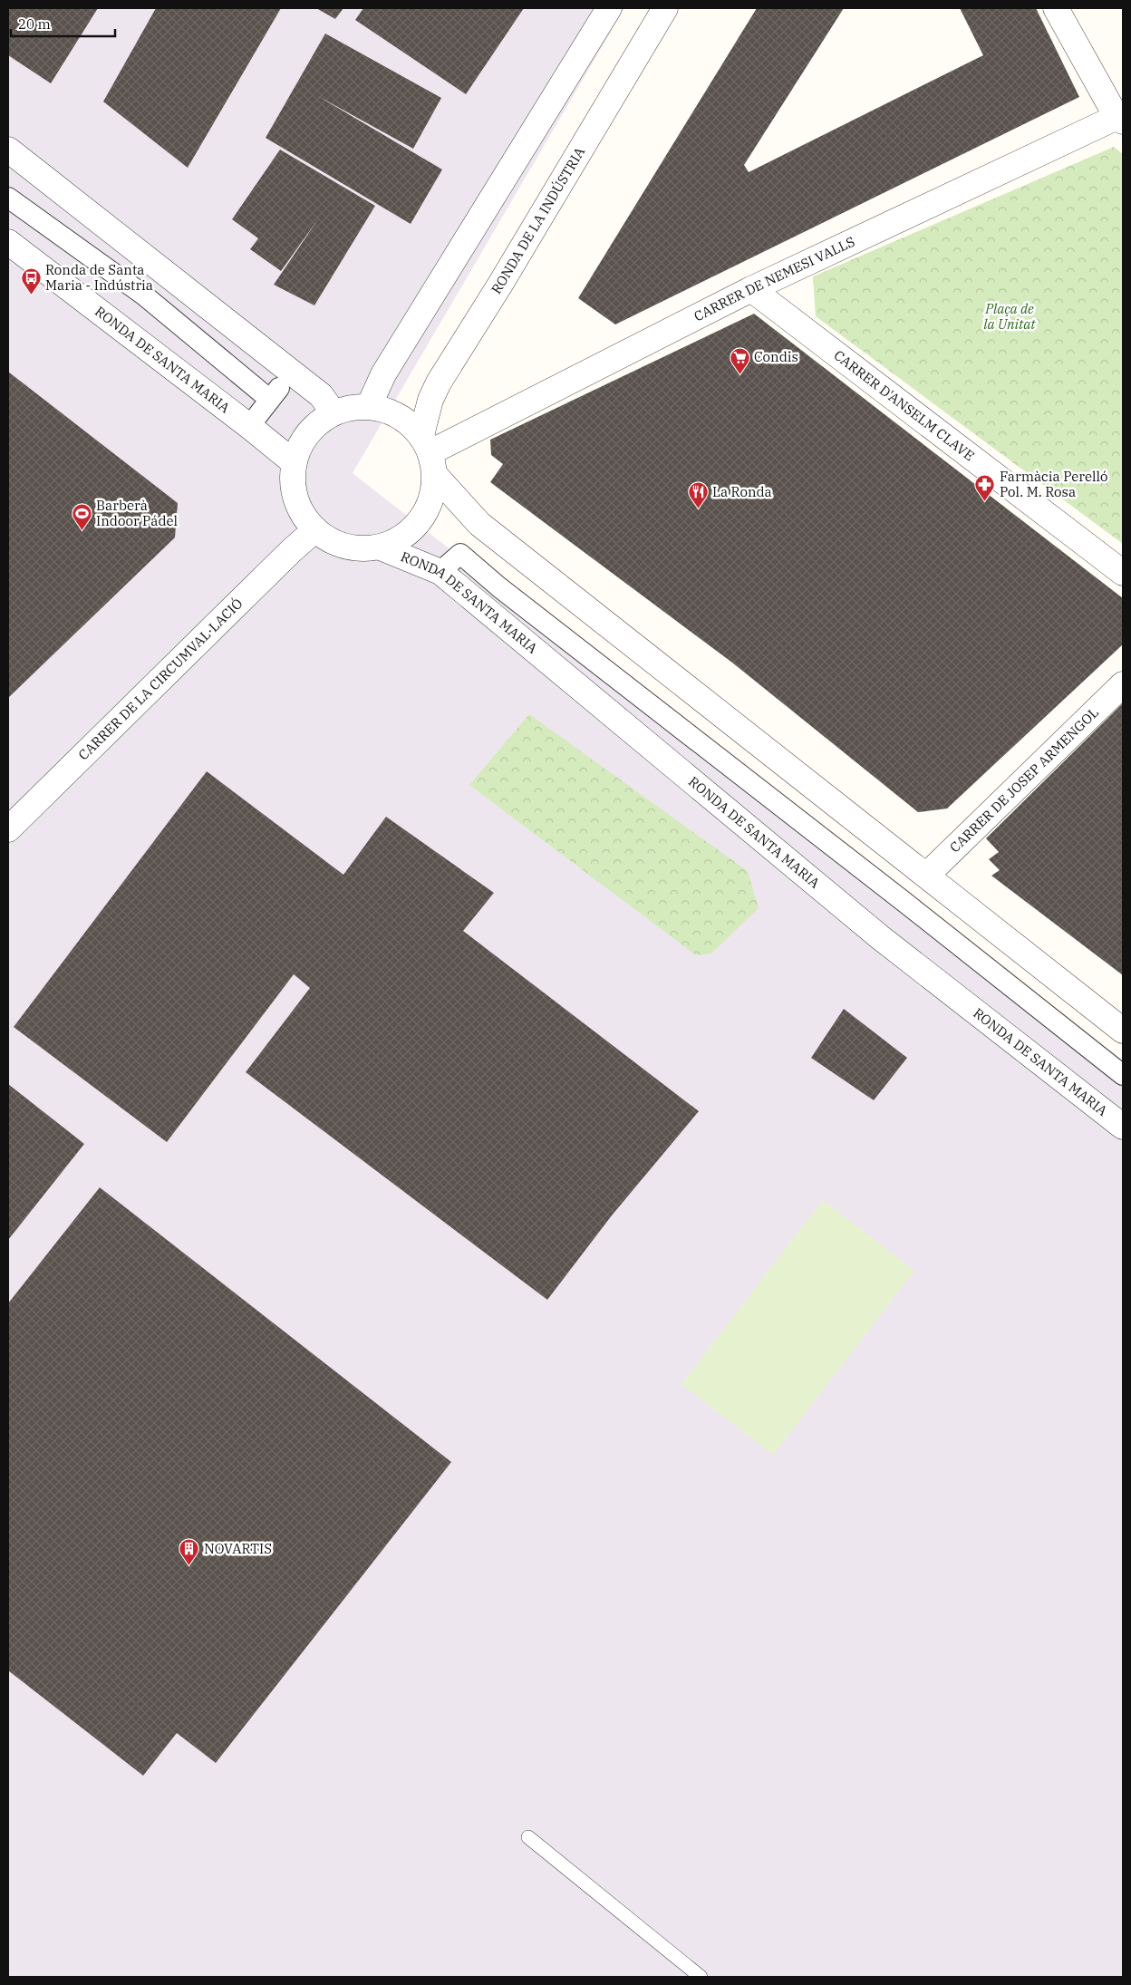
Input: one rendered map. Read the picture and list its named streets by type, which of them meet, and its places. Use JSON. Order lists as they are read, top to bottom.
{
  "streets": {
    "street": [
      "RONDA DE LA INDÚSTRIA",
      "CARRER DE NEMESI VALLS",
      "RONDA DE SANTA MARIA",
      "CARRER D'ANSELM CLAVE",
      "CARRER DE LA CIRCUMVAL·LACIÓ",
      "CARRER DE JOSEP ARMENGOL"
    ]
  },
  "crossings": [
    ["RONDA DE LA INDÚSTRIA", "CARRER DE NEMESI VALLS"],
    ["RONDA DE LA INDÚSTRIA", "RONDA DE SANTA MARIA"],
    ["RONDA DE LA INDÚSTRIA", "CARRER DE LA CIRCUMVAL·LACIÓ"],
    ["CARRER DE NEMESI VALLS", "RONDA DE SANTA MARIA"],
    ["CARRER DE NEMESI VALLS", "CARRER D'ANSELM CLAVE"],
    ["CARRER DE NEMESI VALLS", "CARRER DE LA CIRCUMVAL·LACIÓ"],
    ["RONDA DE SANTA MARIA", "CARRER DE LA CIRCUMVAL·LACIÓ"]
  ],
  "parks": ["Plaça de la Unitat"],
  "places": {
    "bus stop": ["Ronda de Santa Maria - Indústria"],
    "supermarket": ["Condis"],
    "pharmacy": ["Farmàcia Perelló Pol. M. Rosa"],
    "restaurant": ["La Ronda"],
    "sports": ["Barberà Indoor Pádel"],
    "building": ["NOVARTIS"]
  },
  "scale_bar": "20 m"
}
